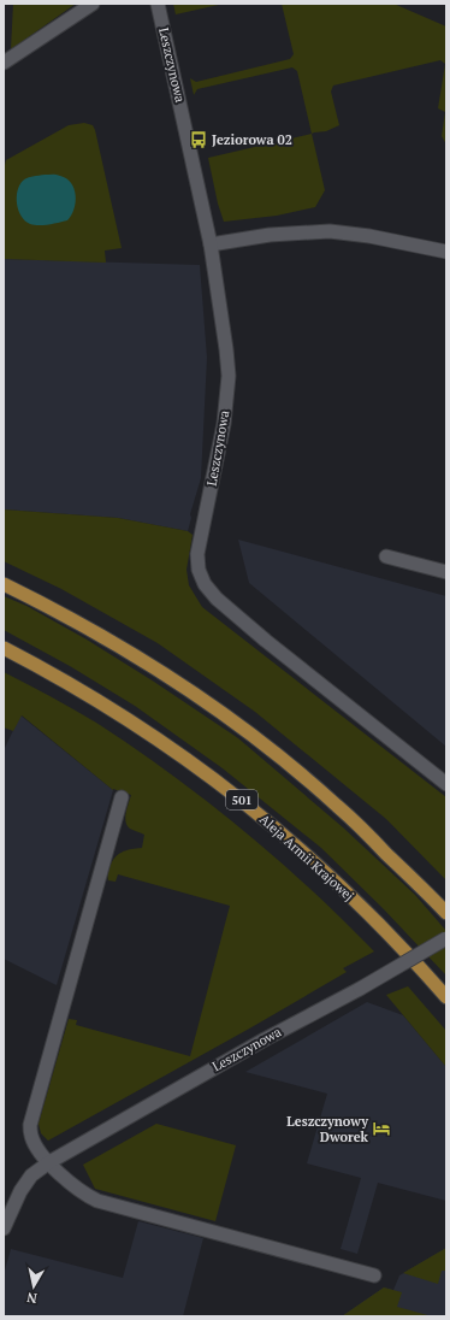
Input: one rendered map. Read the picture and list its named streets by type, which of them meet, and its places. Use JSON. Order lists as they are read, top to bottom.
{
  "streets": {
    "main road": ["501", "Aleja Armii Krajowej"],
    "street": ["Leszczynowa"]
  },
  "places": {
    "bus stop": ["Jeziorowa 02"],
    "hotel": ["Leszczynowy Dworek"]
  },
  "north": "bottom"
}
